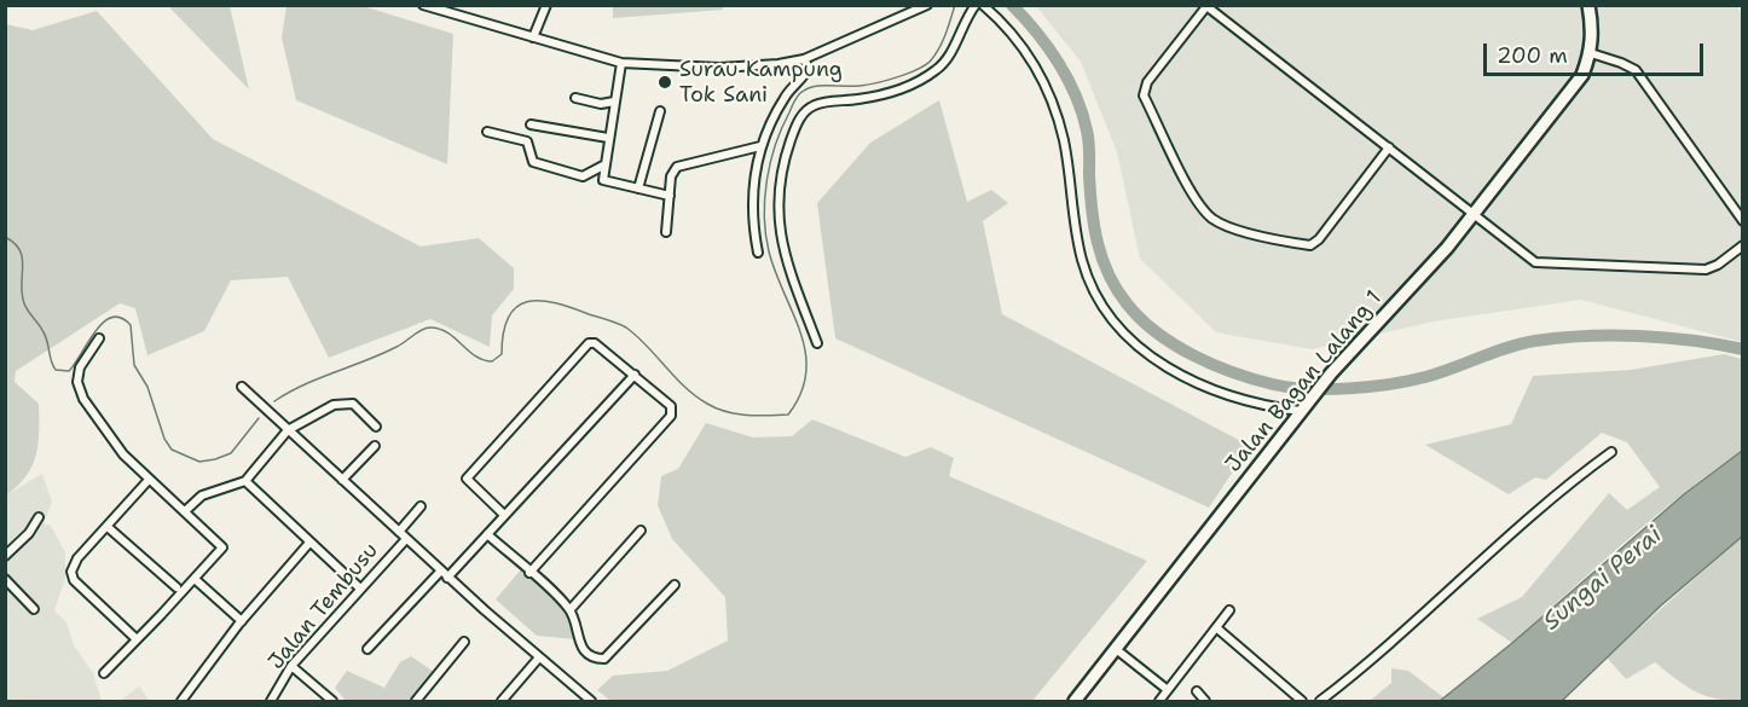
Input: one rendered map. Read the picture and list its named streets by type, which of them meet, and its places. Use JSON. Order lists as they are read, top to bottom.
{
  "streets": {
    "main road": ["Jalan Bagan Lalang 1"],
    "street": ["Jalan Tembusu"]
  },
  "water": ["Sungai Perai"],
  "places": ["Surau Kampung Tok Sani"],
  "scale_bar": "200 m"
}
